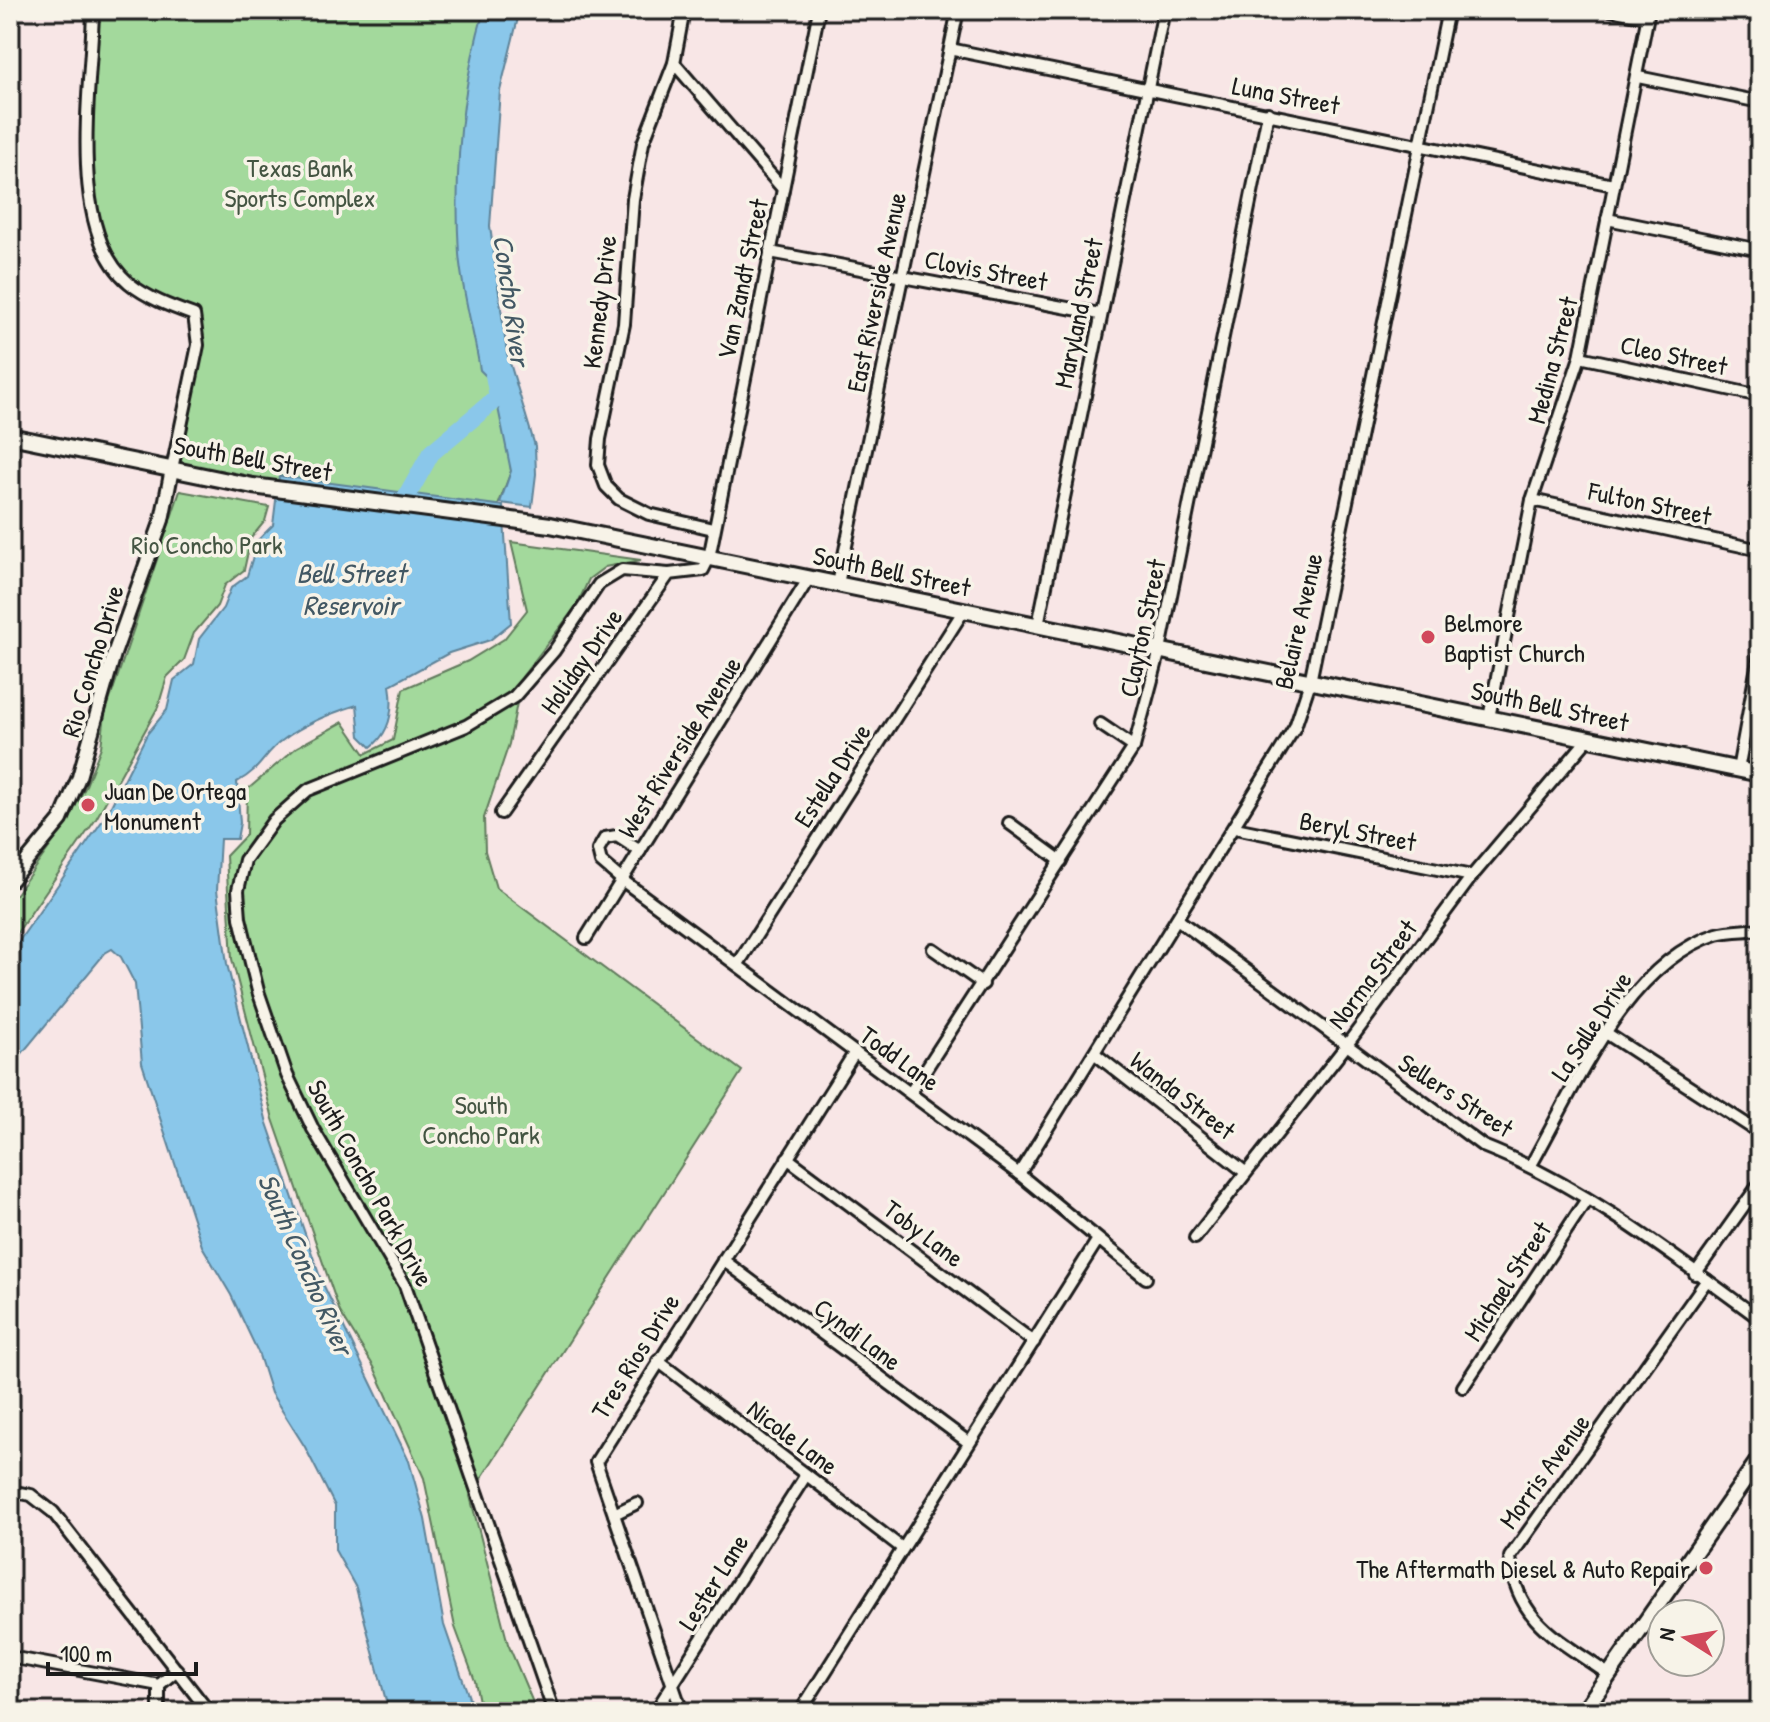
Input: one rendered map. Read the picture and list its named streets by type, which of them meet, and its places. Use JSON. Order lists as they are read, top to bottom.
{
  "streets": {
    "main road": ["South Bell Street"],
    "street": [
      "Luna Street",
      "Clovis Street",
      "Van Zandt Street",
      "East Riverside Avenue",
      "Kennedy Drive",
      "Maryland Street",
      "Cleo Street",
      "Medina Street",
      "Fulton Street",
      "Belaire Avenue",
      "Clayton Street",
      "Rio Concho Drive",
      "Holiday Drive",
      "West Riverside Avenue",
      "Estella Drive",
      "Beryl Street",
      "Norma Street",
      "La Salle Drive",
      "Todd Lane",
      "Wanda Street",
      "Sellers Street",
      "South Concho Park Drive",
      "Toby Lane",
      "Michael Street",
      "Cyndi Lane",
      "Tres Rios Drive",
      "Nicole Lane",
      "Morris Avenue",
      "Lester Lane"
    ]
  },
  "crossings": [
    ["Luna Street", "East Riverside Avenue"],
    ["Luna Street", "Maryland Street"],
    ["Luna Street", "Medina Street"],
    ["Luna Street", "Belaire Avenue"],
    ["Luna Street", "Clayton Street"],
    ["Clovis Street", "Van Zandt Street"],
    ["Clovis Street", "East Riverside Avenue"],
    ["Clovis Street", "Maryland Street"],
    ["Van Zandt Street", "Kennedy Drive"],
    ["Van Zandt Street", "South Bell Street"],
    ["East Riverside Avenue", "South Bell Street"],
    ["Maryland Street", "South Bell Street"],
    ["Cleo Street", "Medina Street"],
    ["Medina Street", "South Bell Street"],
    ["Medina Street", "Fulton Street"],
    ["South Bell Street", "Belaire Avenue"],
    ["South Bell Street", "Clayton Street"],
    ["South Bell Street", "Rio Concho Drive"],
    ["South Bell Street", "West Riverside Avenue"],
    ["South Bell Street", "Estella Drive"],
    ["South Bell Street", "Norma Street"],
    ["Belaire Avenue", "Beryl Street"],
    ["Belaire Avenue", "Todd Lane"],
    ["Belaire Avenue", "Wanda Street"],
    ["Belaire Avenue", "Sellers Street"],
    ["Clayton Street", "Todd Lane"],
    ["Holiday Drive", "South Concho Park Drive"],
    ["West Riverside Avenue", "Todd Lane"],
    ["Estella Drive", "Todd Lane"],
    ["Beryl Street", "Norma Street"],
    ["Norma Street", "Wanda Street"],
    ["Norma Street", "Sellers Street"],
    ["La Salle Drive", "Sellers Street"],
    ["Todd Lane", "Tres Rios Drive"],
    ["Sellers Street", "Michael Street"],
    ["Sellers Street", "Morris Avenue"],
    ["Toby Lane", "Tres Rios Drive"],
    ["Cyndi Lane", "Tres Rios Drive"],
    ["Tres Rios Drive", "Nicole Lane"],
    ["Tres Rios Drive", "Lester Lane"],
    ["Nicole Lane", "Lester Lane"]
  ],
  "water": ["Concho River", "Bell Street Reservoir", "South Concho River"],
  "parks": ["Texas Bank Sports Complex", "Rio Concho Park", "South Concho Park"],
  "places": ["Belmore Baptist Church", "Juan De Ortega Monument", "The Aftermath Diesel & Auto Repair"],
  "scale_bar": "100 m",
  "north": "left"
}
